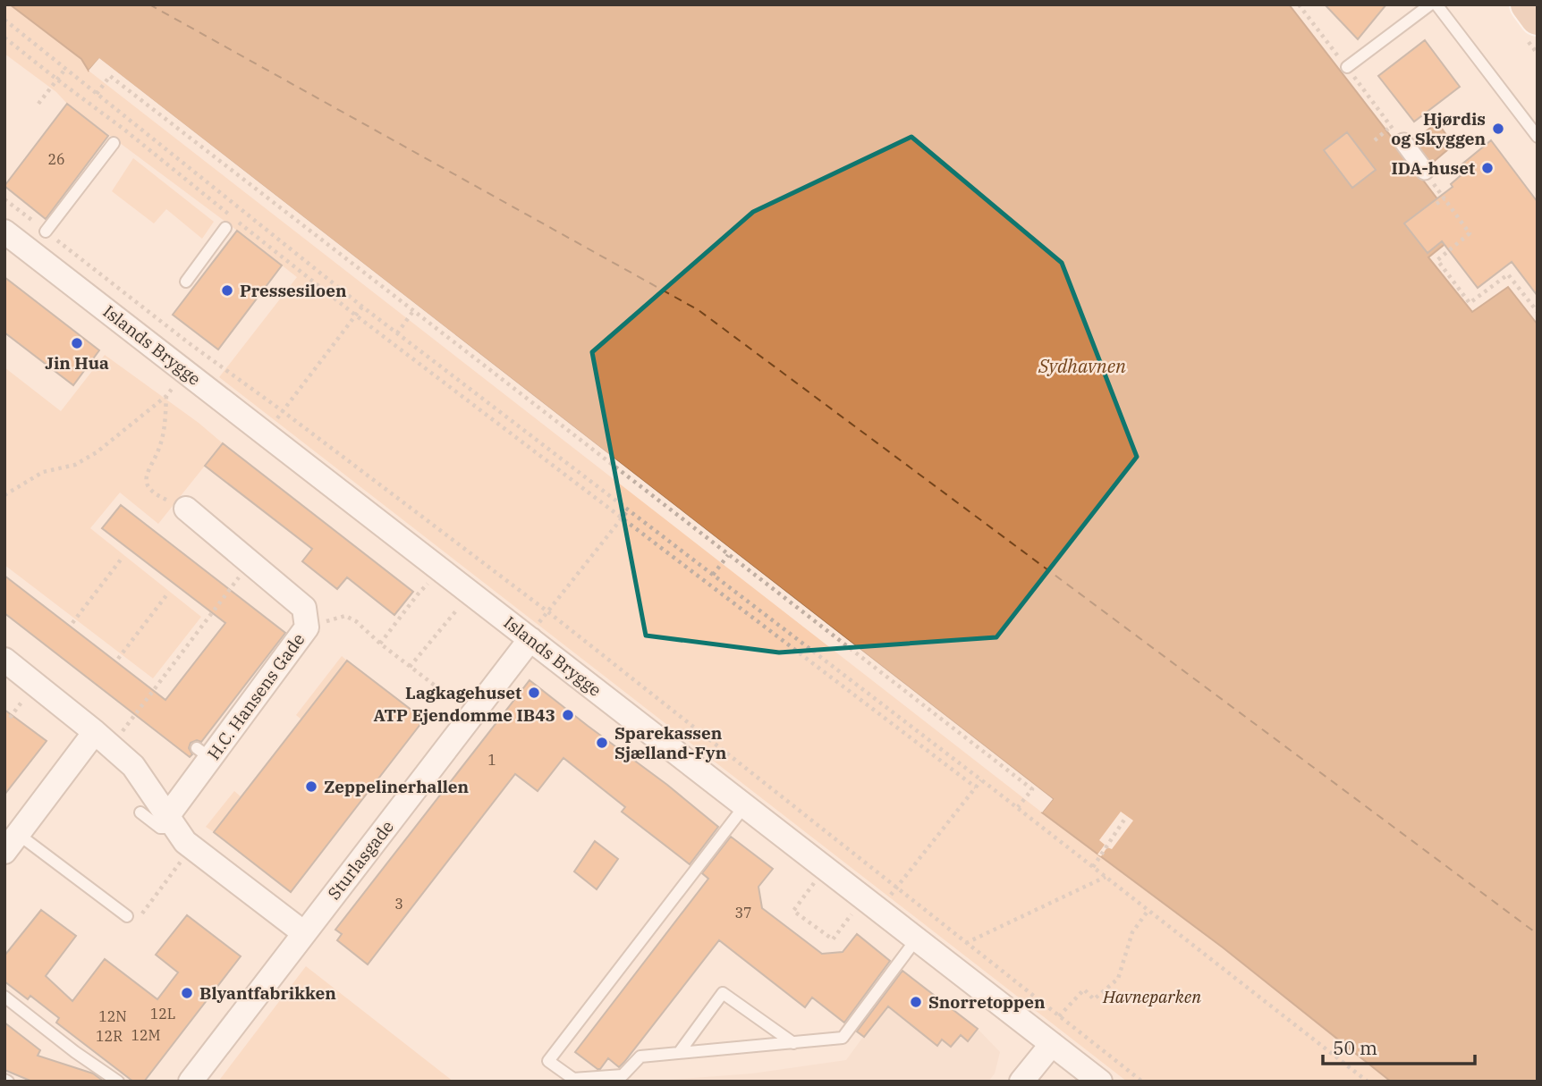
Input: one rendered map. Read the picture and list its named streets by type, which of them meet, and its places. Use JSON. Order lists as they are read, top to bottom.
{
  "streets": {
    "street": ["Islands Brygge", "H.C. Hansens Gade", "Sturlasgade"]
  },
  "crossings": [
    ["Islands Brygge", "Sturlasgade"]
  ],
  "water": ["Sydhavnen"],
  "parks": ["Havneparken"],
  "places": [
    "Hjørdis og Skyggen",
    "IDA-huset",
    "Pressesiloen",
    "Jin Hua",
    "Lagkagehuset",
    "ATP Ejendomme IB43",
    "Sparekassen Sjælland-Fyn",
    "Zeppelinerhallen",
    "Blyantfabrikken",
    "Snorretoppen"
  ],
  "house_numbers": [
    "26",
    "1",
    "3",
    "37",
    "12L",
    "12N",
    "12M",
    "12R"
  ],
  "scale_bar": "50 m"
}
